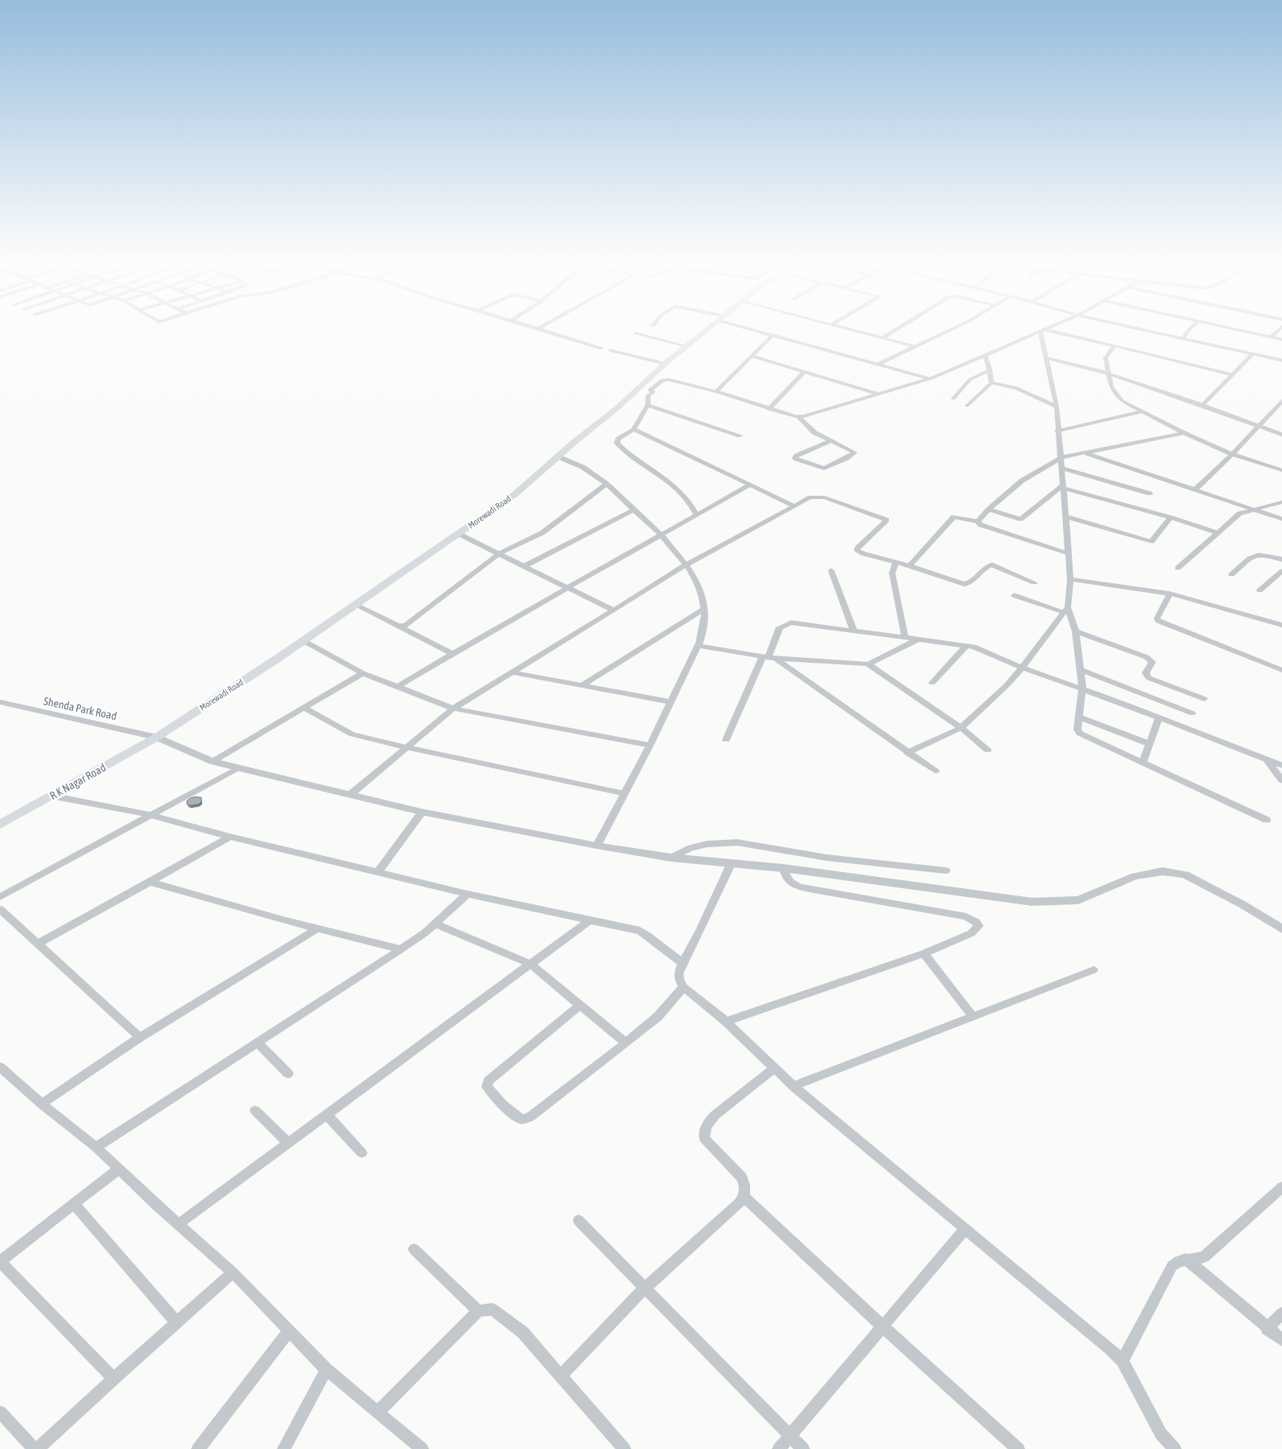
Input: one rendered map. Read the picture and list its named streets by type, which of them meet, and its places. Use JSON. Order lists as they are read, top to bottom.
{
  "streets": {
    "main road": ["Morewadi Road", "R K Nagar Road"],
    "street": ["Shenda Park Road"]
  },
  "crossings": [
    ["Morewadi Road", "Shenda Park Road"],
    ["Morewadi Road", "R K Nagar Road"],
    ["Shenda Park Road", "R K Nagar Road"]
  ]
}
